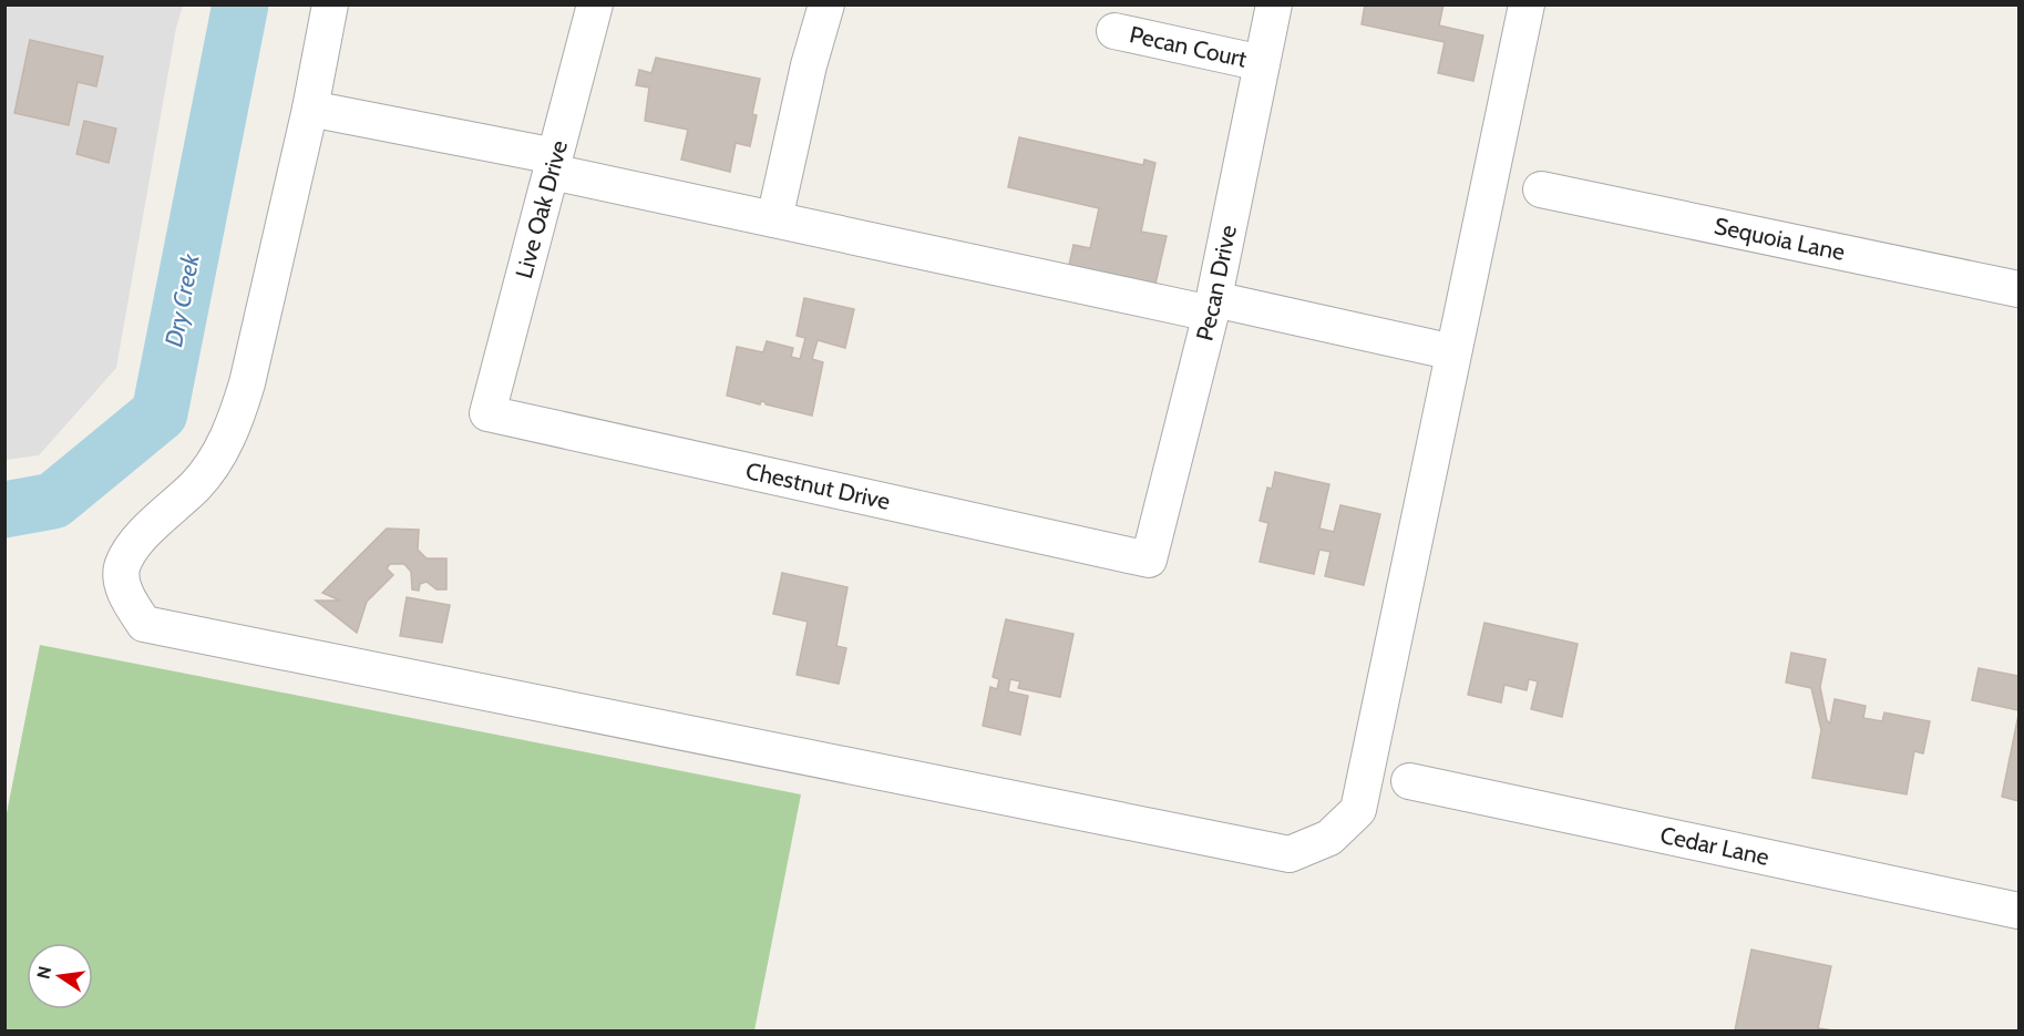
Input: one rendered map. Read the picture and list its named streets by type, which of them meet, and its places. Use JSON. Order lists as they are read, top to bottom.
{
  "streets": {
    "street": [
      "Pecan Court",
      "Live Oak Drive",
      "Sequoia Lane",
      "Pecan Drive",
      "Chestnut Drive",
      "Cedar Lane"
    ]
  },
  "crossings": [
    ["Pecan Court", "Pecan Drive"],
    ["Live Oak Drive", "Chestnut Drive"],
    ["Pecan Drive", "Chestnut Drive"]
  ],
  "water": ["Dry Creek"],
  "north": "left"
}
